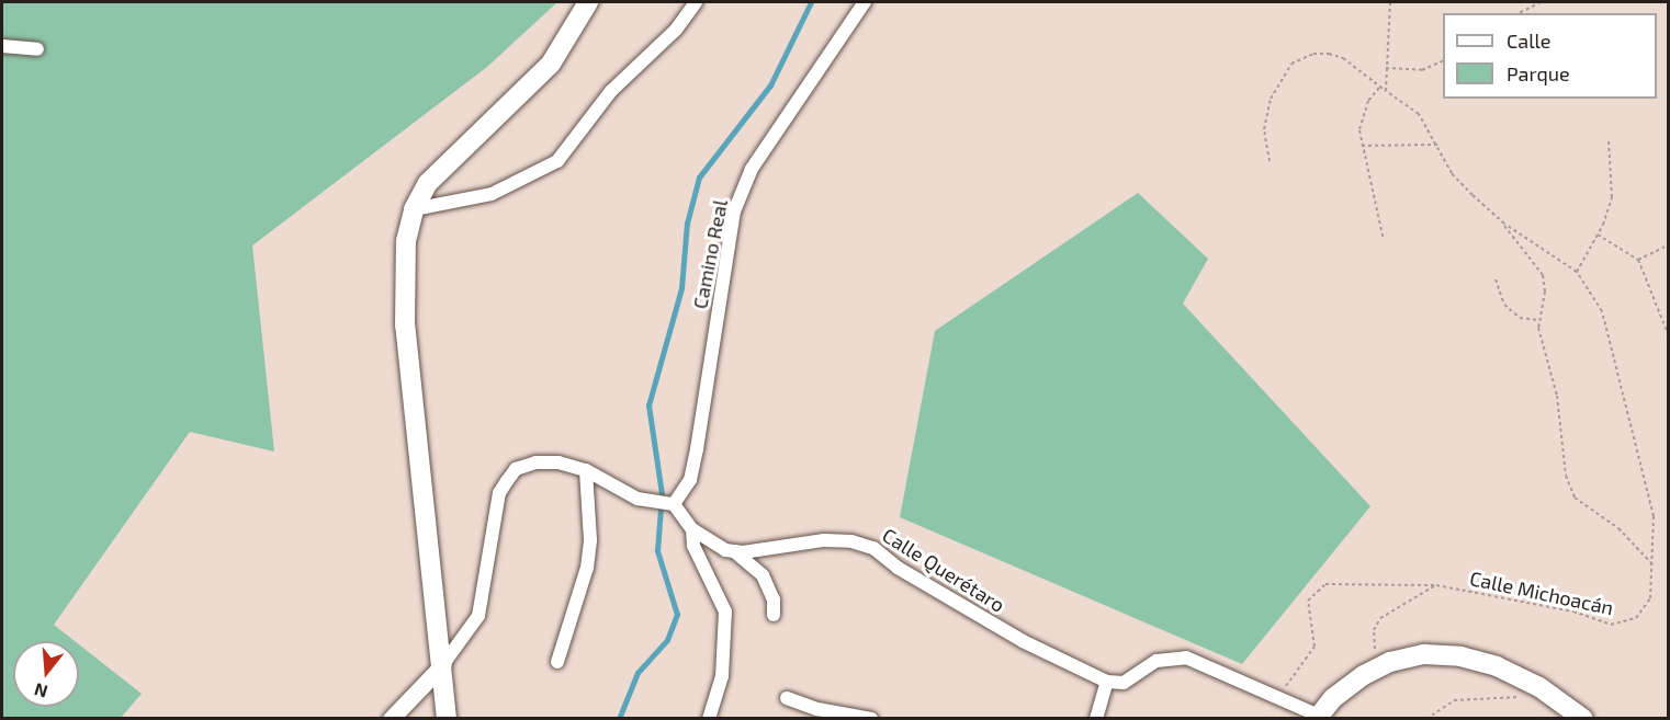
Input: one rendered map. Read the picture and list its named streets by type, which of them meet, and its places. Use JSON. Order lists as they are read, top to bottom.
{
  "streets": {
    "street": ["Camino Real", "Calle Querétaro"],
    "path": ["Calle Michoacán"]
  },
  "legend": ["Calle", "Parque"],
  "north": "bottom"
}
